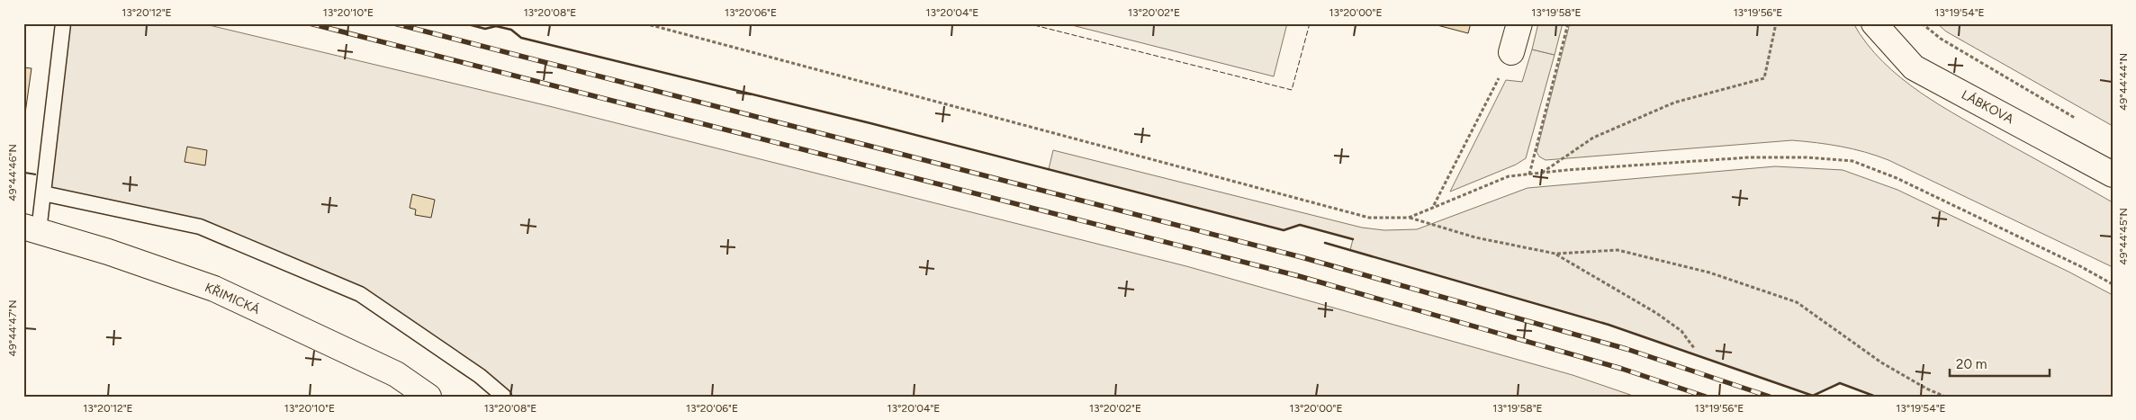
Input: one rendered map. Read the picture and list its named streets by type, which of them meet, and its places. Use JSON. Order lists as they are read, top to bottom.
{
  "streets": {
    "main road": ["LÁBKOVA", "KŘIMICKÁ"]
  },
  "scale_bar": "20 m",
  "coordinates": [
    "13°20'12\"E",
    "13°20'10\"E",
    "13°20'08\"E",
    "13°20'06\"E",
    "13°20'04\"E",
    "13°20'02\"E",
    "13°20'00\"E",
    "13°19'58\"E",
    "13°19'56\"E",
    "13°19'54\"E",
    "49°44'44\"N",
    "49°44'46\"N",
    "49°44'45\"N",
    "49°44'47\"N"
  ]
}
